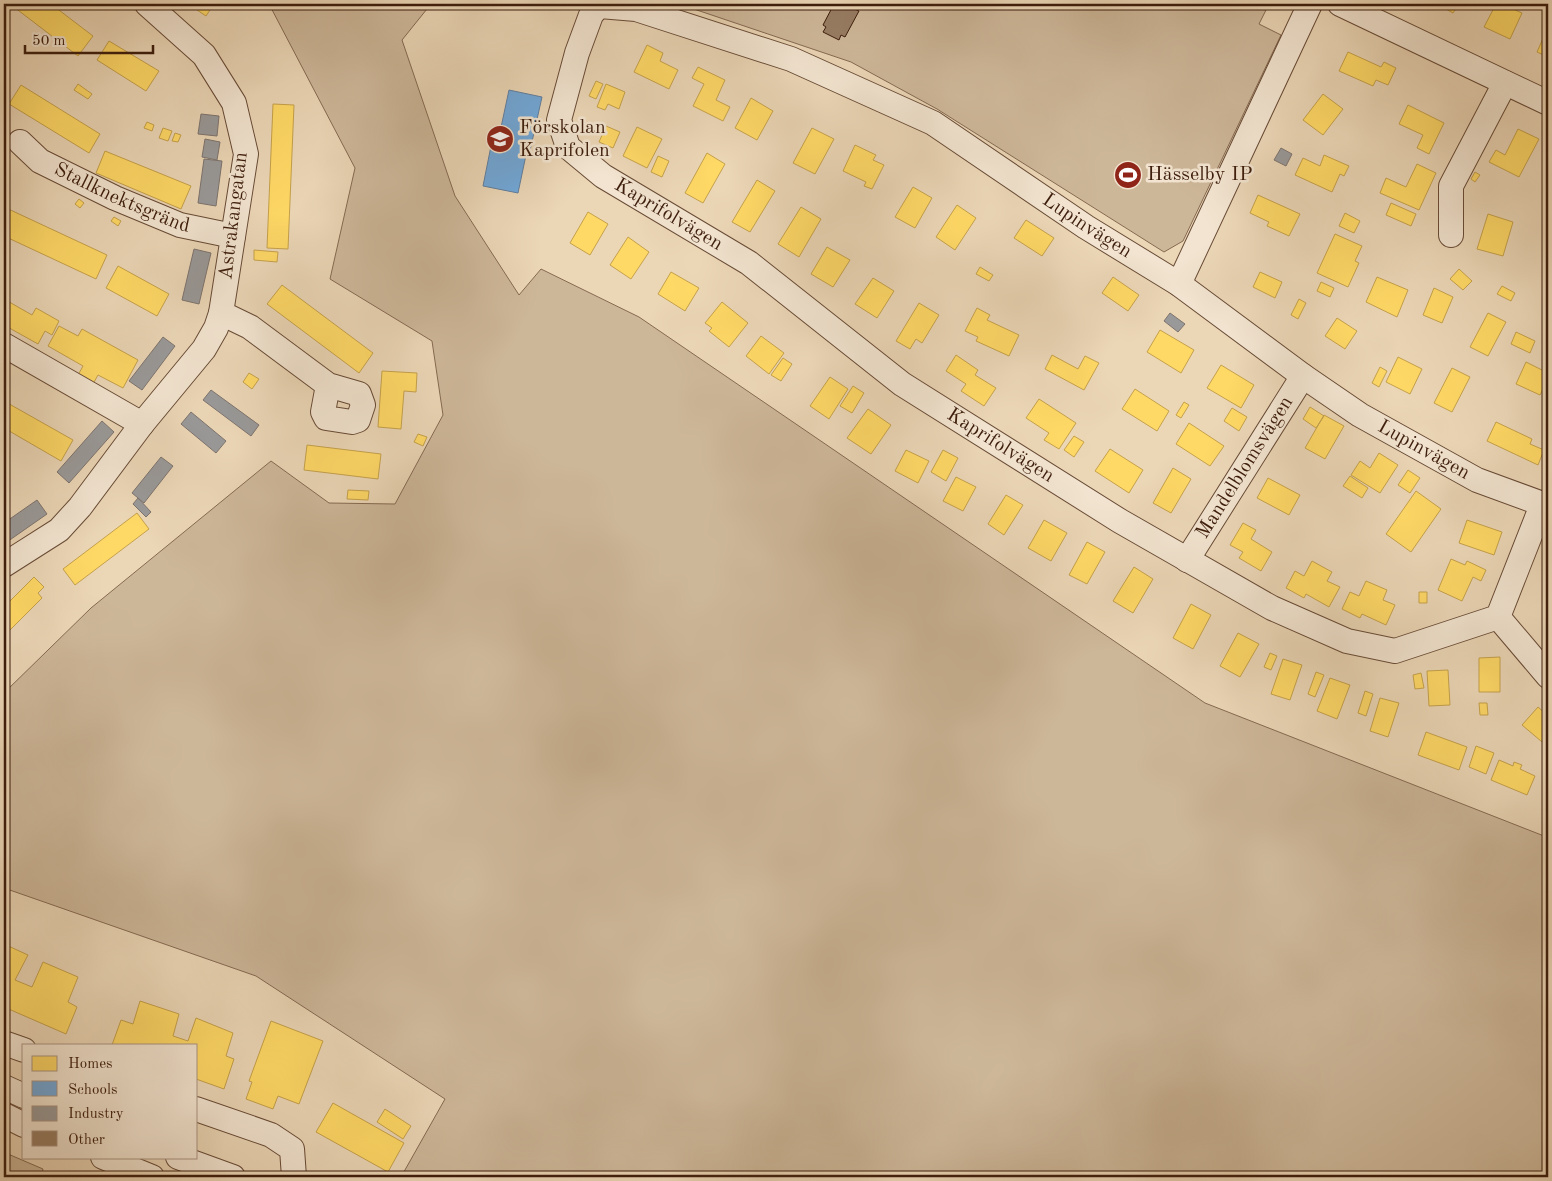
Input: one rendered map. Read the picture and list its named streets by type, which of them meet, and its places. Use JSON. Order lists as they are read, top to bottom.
{
  "streets": {
    "street": [
      "Stallknektsgränd",
      "Kaprifolvägen",
      "Astrakangatan",
      "Lupinvägen",
      "Mandelblomsvägen"
    ]
  },
  "crossings": [
    ["Stallknektsgränd", "Astrakangatan"],
    ["Kaprifolvägen", "Lupinvägen"],
    ["Kaprifolvägen", "Mandelblomsvägen"],
    ["Lupinvägen", "Mandelblomsvägen"]
  ],
  "places": {
    "school or university": ["Förskolan Kaprifolen"],
    "sports": ["Hässelby IP"]
  },
  "legend": [
    "Homes",
    "Schools",
    "Industry",
    "Other"
  ],
  "scale_bar": "50 m"
}
